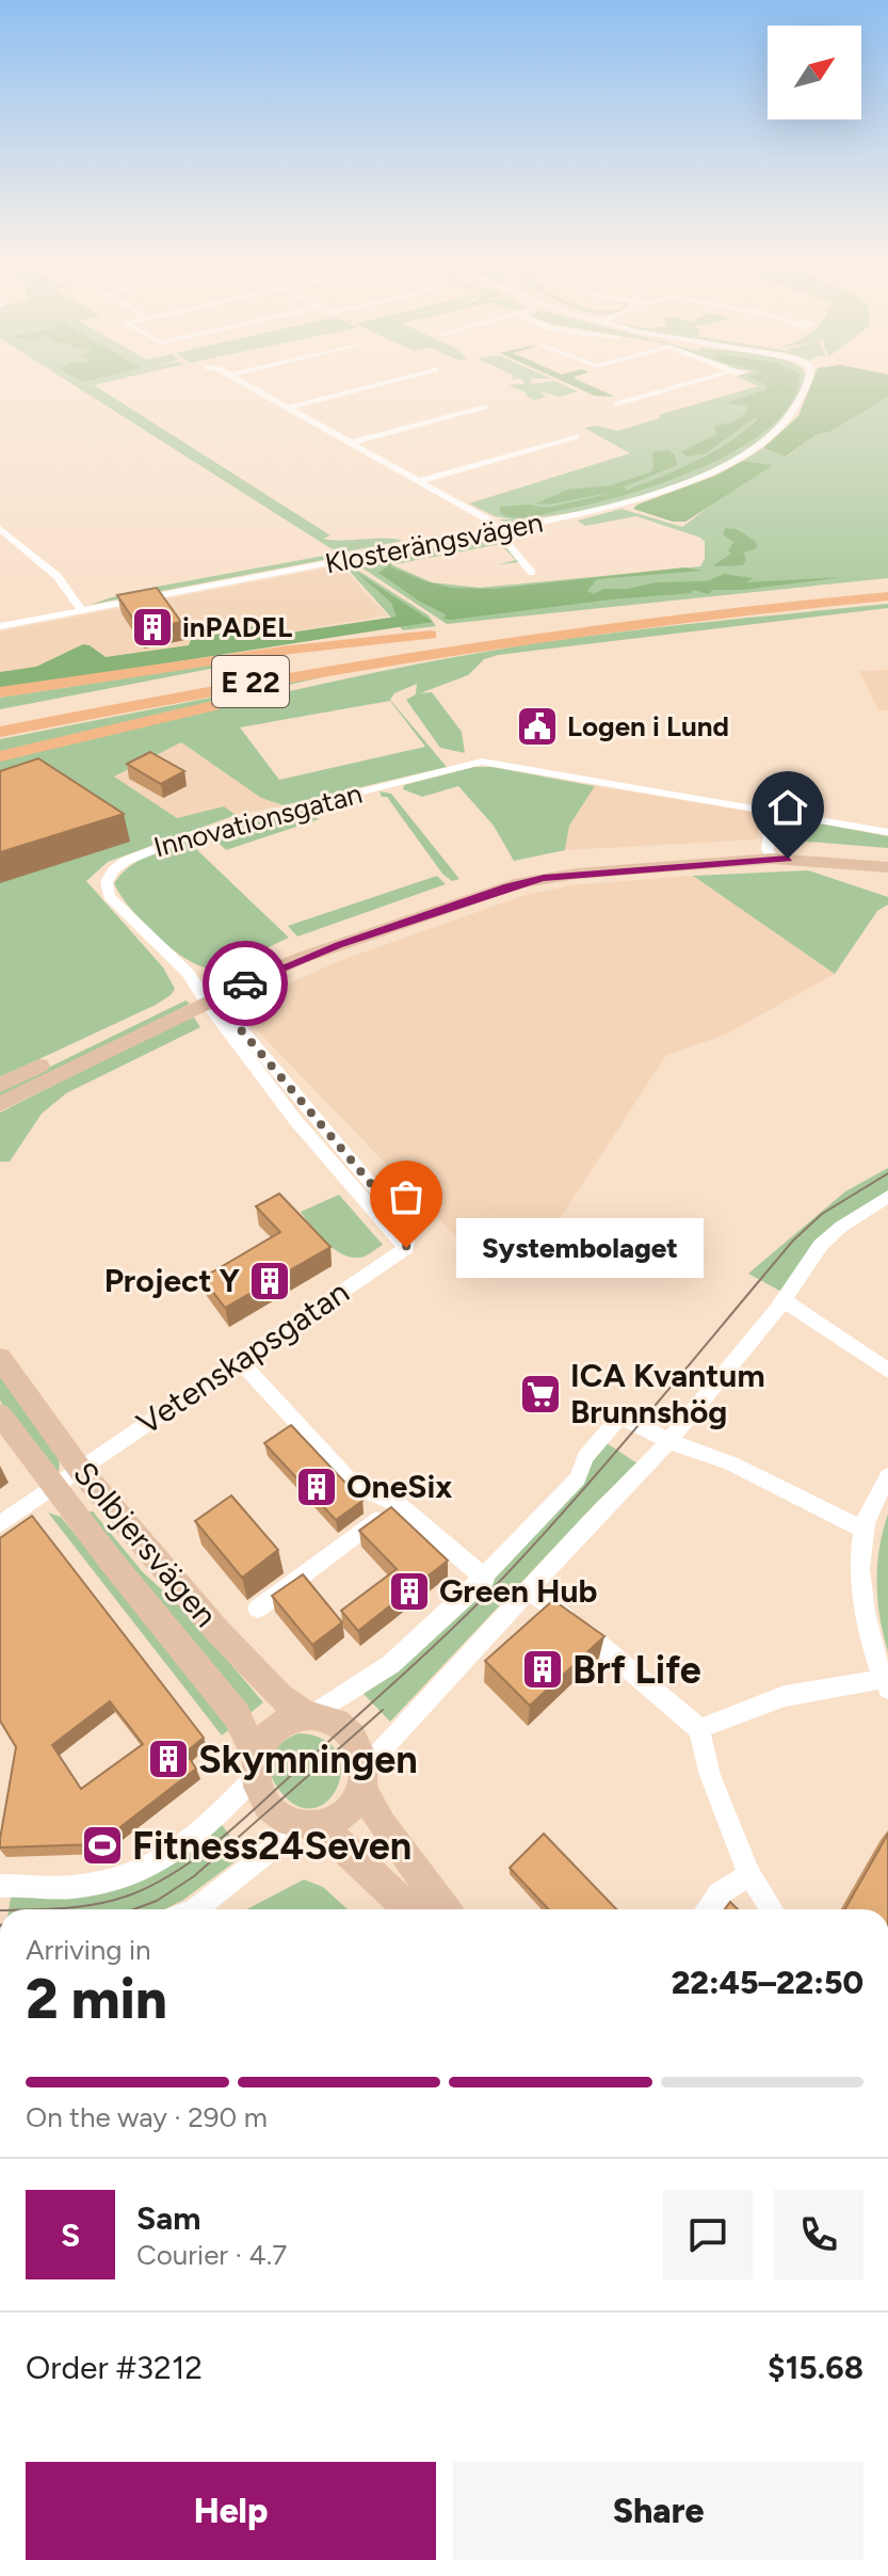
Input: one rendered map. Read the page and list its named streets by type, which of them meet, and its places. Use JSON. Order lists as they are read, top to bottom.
{
  "streets": {
    "highway": ["E 22"],
    "main road": ["Solbjersvägen"],
    "street": ["Klosterängsvägen", "Innovationsgatan", "Vetenskapsgatan"]
  },
  "crossings": [
    ["Innovationsgatan", "Vetenskapsgatan"],
    ["Vetenskapsgatan", "Solbjersvägen"]
  ],
  "places": {
    "building": [
      "inPADEL",
      "Project Y",
      "OneSix",
      "Green Hub",
      "Brf Life",
      "Skymningen"
    ],
    "public building": ["Logen i Lund"],
    "other": ["Systembolaget"],
    "supermarket": ["ICA Kvantum Brunnshög"],
    "sports": ["Fitness24Seven"]
  },
  "north": "top right",
  "page": {
    "bubble": "Systembolaget",
    "heading": ["2 min", "Arriving in", "22:45–22:50"],
    "panel": [
      "Sam",
      "Courier · 4.7",
      "Order #3212",
      "$15.68"
    ],
    "bar": "On the way · 290 m",
    "round": "S",
    "buttons": ["Help", "Share"]
  }
}
